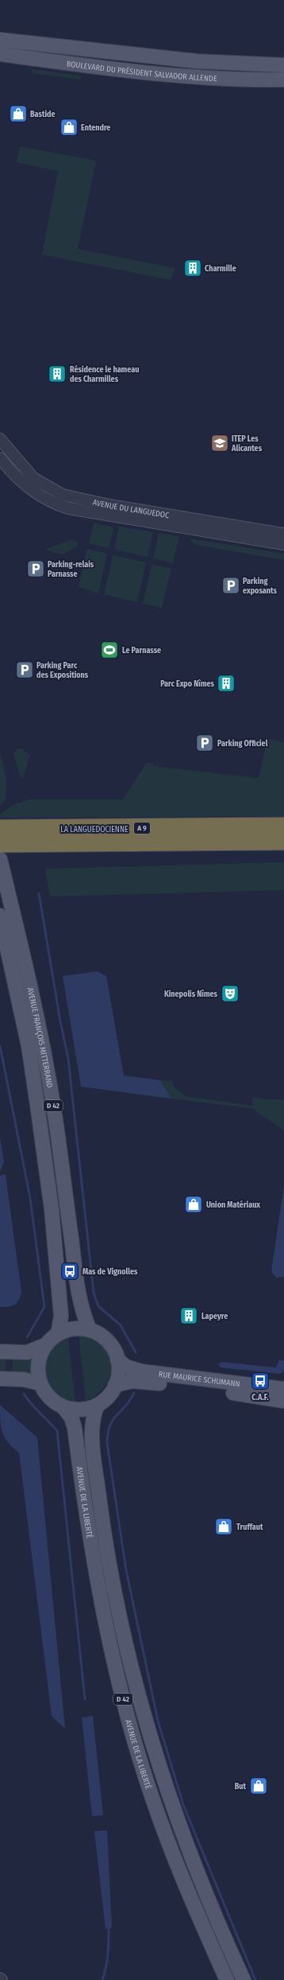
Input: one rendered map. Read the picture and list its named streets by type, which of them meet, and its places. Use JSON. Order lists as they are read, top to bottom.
{
  "streets": {
    "highway": ["A 9", "LA LANGUEDOCIENNE"],
    "main road": [
      "BOULEVARD DU PRÉSIDENT SALVADOR ALLENDE",
      "AVENUE FRANÇOIS MITTERRAND",
      "D 42",
      "RUE MAURICE SCHUMANN",
      "AVENUE DE LA LIBERTÉ"
    ],
    "street": ["AVENUE DU LANGUEDOC"]
  },
  "crossings": [
    ["AVENUE FRANÇOIS MITTERRAND", "RUE MAURICE SCHUMANN"],
    ["AVENUE FRANÇOIS MITTERRAND", "AVENUE DE LA LIBERTÉ"],
    ["RUE MAURICE SCHUMANN", "AVENUE DE LA LIBERTÉ"]
  ],
  "places": {
    "shop": [
      "Bastide",
      "Entendre",
      "Union Matériaux",
      "Truffaut",
      "But"
    ],
    "building": [
      "Charmille",
      "Résidence le hameau des Charmilles",
      "Parc Expo Nîmes",
      "Lapeyre"
    ],
    "school or university": ["ITEP Les Alicantes"],
    "parking": [
      "Parking-relais Parnasse",
      "Parking exposants",
      "Parking Parc des Expositions",
      "Parking Officiel"
    ],
    "sports": ["Le Parnasse"],
    "theatre": ["Kinepolis Nîmes"],
    "bus stop": ["Mas de Vignolles", "C.A.F."]
  }
}
